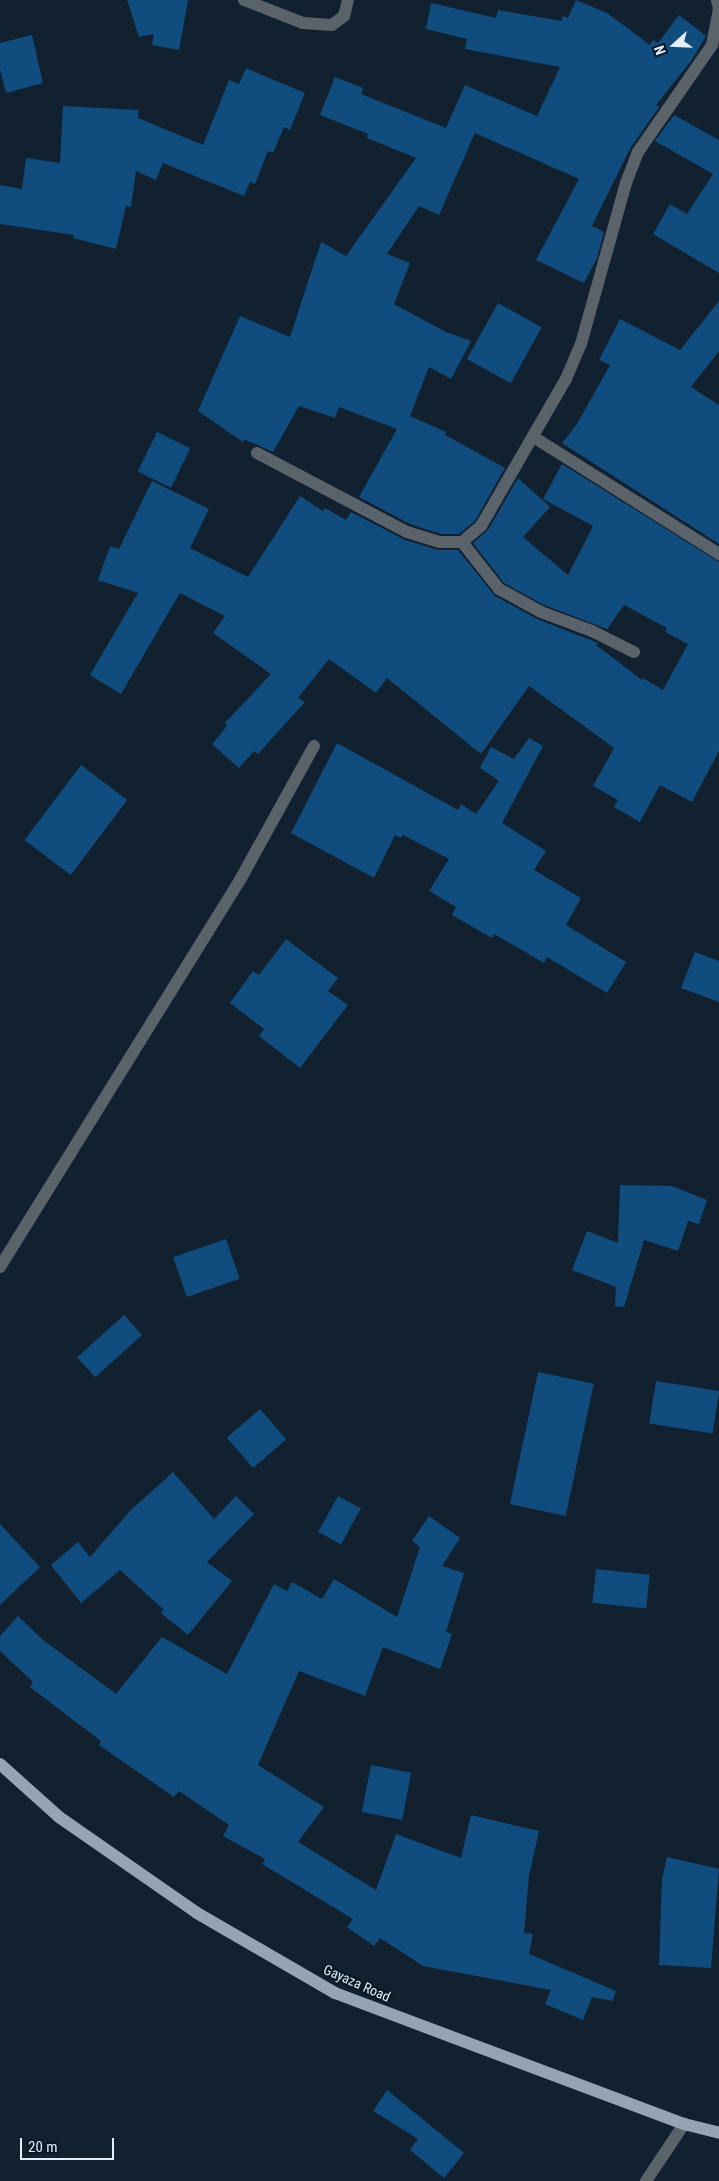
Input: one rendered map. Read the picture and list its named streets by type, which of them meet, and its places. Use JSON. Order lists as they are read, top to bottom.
{
  "streets": {
    "main road": ["Gayaza Road"]
  },
  "scale_bar": "20 m",
  "north": "left"
}
